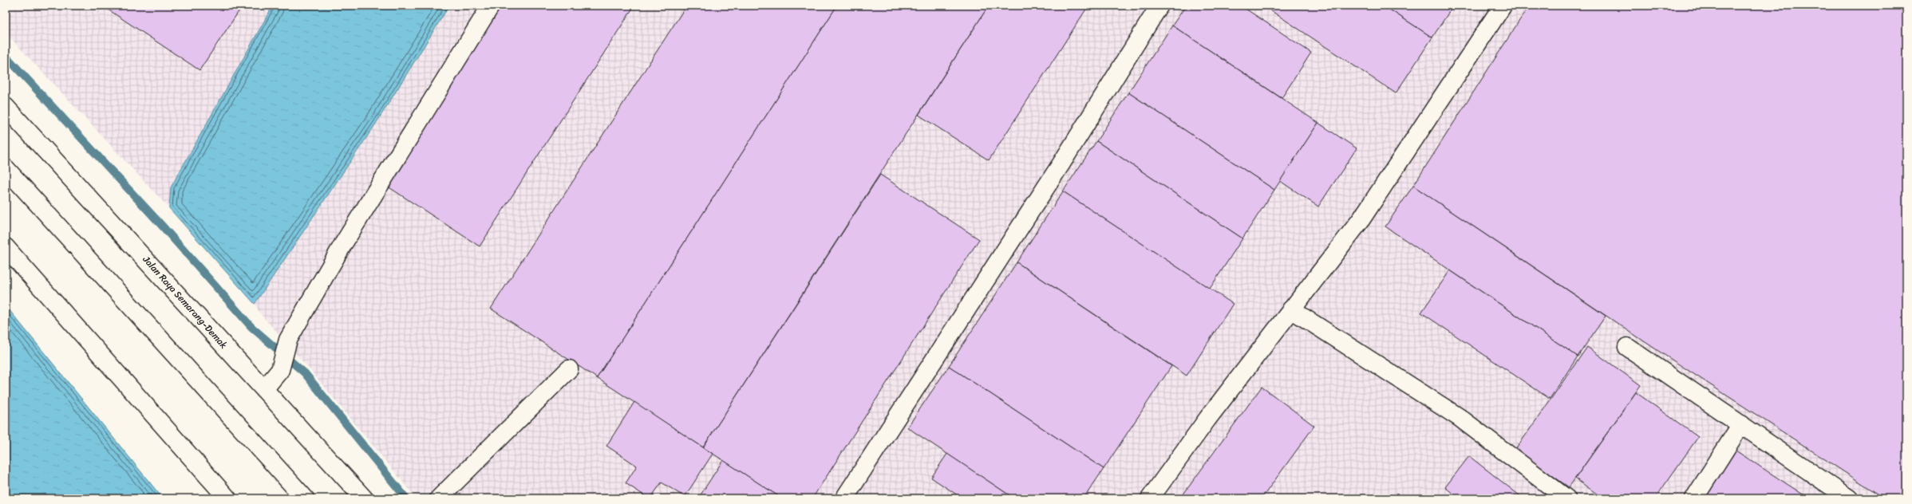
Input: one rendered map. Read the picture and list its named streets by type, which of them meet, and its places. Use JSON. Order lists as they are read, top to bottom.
{
  "streets": {
    "main road": ["Jalan Raya Semarang-Demak"]
  }
}
